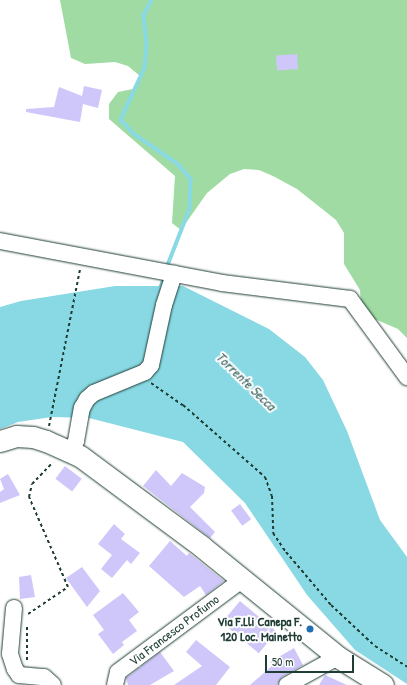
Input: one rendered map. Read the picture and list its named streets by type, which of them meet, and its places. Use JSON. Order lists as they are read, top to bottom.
{
  "streets": {
    "street": ["Via Francesco Profumo"]
  },
  "water": ["Torrente Secca"],
  "places": ["Via F.Lli Canepa F. 120 Loc. Mainetto"],
  "scale_bar": "50 m"
}
